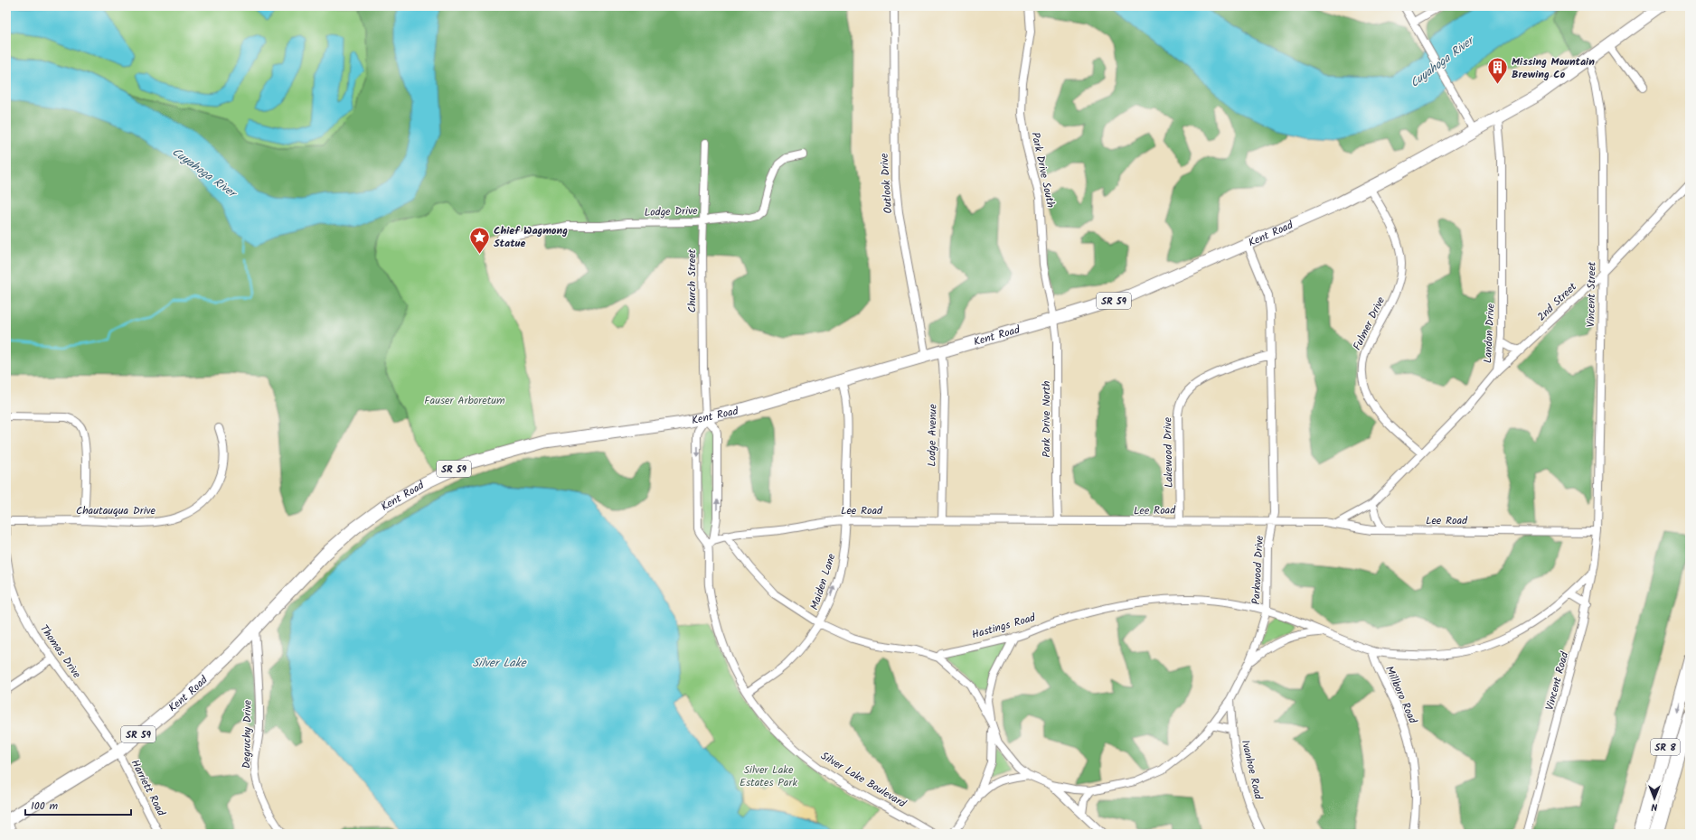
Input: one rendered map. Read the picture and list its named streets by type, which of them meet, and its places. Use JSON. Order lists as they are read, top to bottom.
{
  "streets": {
    "highway": ["SR 8"],
    "main road": ["Kent Road", "SR 59"],
    "street": [
      "Park Drive South",
      "Outlook Drive",
      "Lodge Drive",
      "Church Street",
      "Vincent Street",
      "2nd Street",
      "Fulmer Drive",
      "Landon Drive",
      "Park Drive North",
      "Lodge Avenue",
      "Lakewood Drive",
      "Chautauqua Drive",
      "Lee Road",
      "Parkwood Drive",
      "Maiden Lane",
      "Hastings Road",
      "Thomas Drive",
      "Vincent Road",
      "Millboro Road",
      "Degruchy Drive",
      "Ivanhoe Road",
      "Silver Lake Boulevard",
      "Harriett Road"
    ]
  },
  "crossings": [
    ["Park Drive South", "Kent Road"],
    ["Park Drive South", "Park Drive North"],
    ["Outlook Drive", "Kent Road"],
    ["Lodge Drive", "Church Street"],
    ["Kent Road", "Church Street"],
    ["Kent Road", "SR 59"],
    ["Kent Road", "Fulmer Drive"],
    ["Kent Road", "Landon Drive"],
    ["Kent Road", "Park Drive North"],
    ["Kent Road", "Lodge Avenue"],
    ["Kent Road", "Parkwood Drive"],
    ["Kent Road", "Maiden Lane"],
    ["Kent Road", "Thomas Drive"],
    ["Kent Road", "Degruchy Drive"],
    ["Kent Road", "Silver Lake Boulevard"],
    ["Kent Road", "Harriett Road"],
    ["Church Street", "Silver Lake Boulevard"],
    ["Vincent Street", "SR 59"],
    ["Vincent Street", "2nd Street"],
    ["Vincent Street", "Lee Road"],
    ["Vincent Street", "Vincent Road"],
    ["SR 59", "Landon Drive"],
    ["2nd Street", "Landon Drive"],
    ["Fulmer Drive", "Landon Drive"],
    ["Landon Drive", "Lee Road"],
    ["Park Drive North", "Lee Road"],
    ["Lodge Avenue", "Lee Road"],
    ["Lakewood Drive", "Lee Road"],
    ["Lakewood Drive", "Parkwood Drive"],
    ["Lee Road", "Parkwood Drive"],
    ["Lee Road", "Maiden Lane"],
    ["Lee Road", "Vincent Road"],
    ["Lee Road", "Silver Lake Boulevard"],
    ["Parkwood Drive", "Hastings Road"],
    ["Parkwood Drive", "Ivanhoe Road"],
    ["Maiden Lane", "Silver Lake Boulevard"],
    ["Hastings Road", "Vincent Road"],
    ["Hastings Road", "Millboro Road"],
    ["Thomas Drive", "Harriett Road"]
  ],
  "water": ["Cuyahoga River", "Silver Lake"],
  "parks": ["Fauser Arboretum", "Silver Lake Estates Park"],
  "places": {
    "building": ["Missing Mountain Brewing Co"],
    "place": ["Chief Wagmong Statue"]
  },
  "scale_bar": "100 m",
  "north": "bottom"
}
